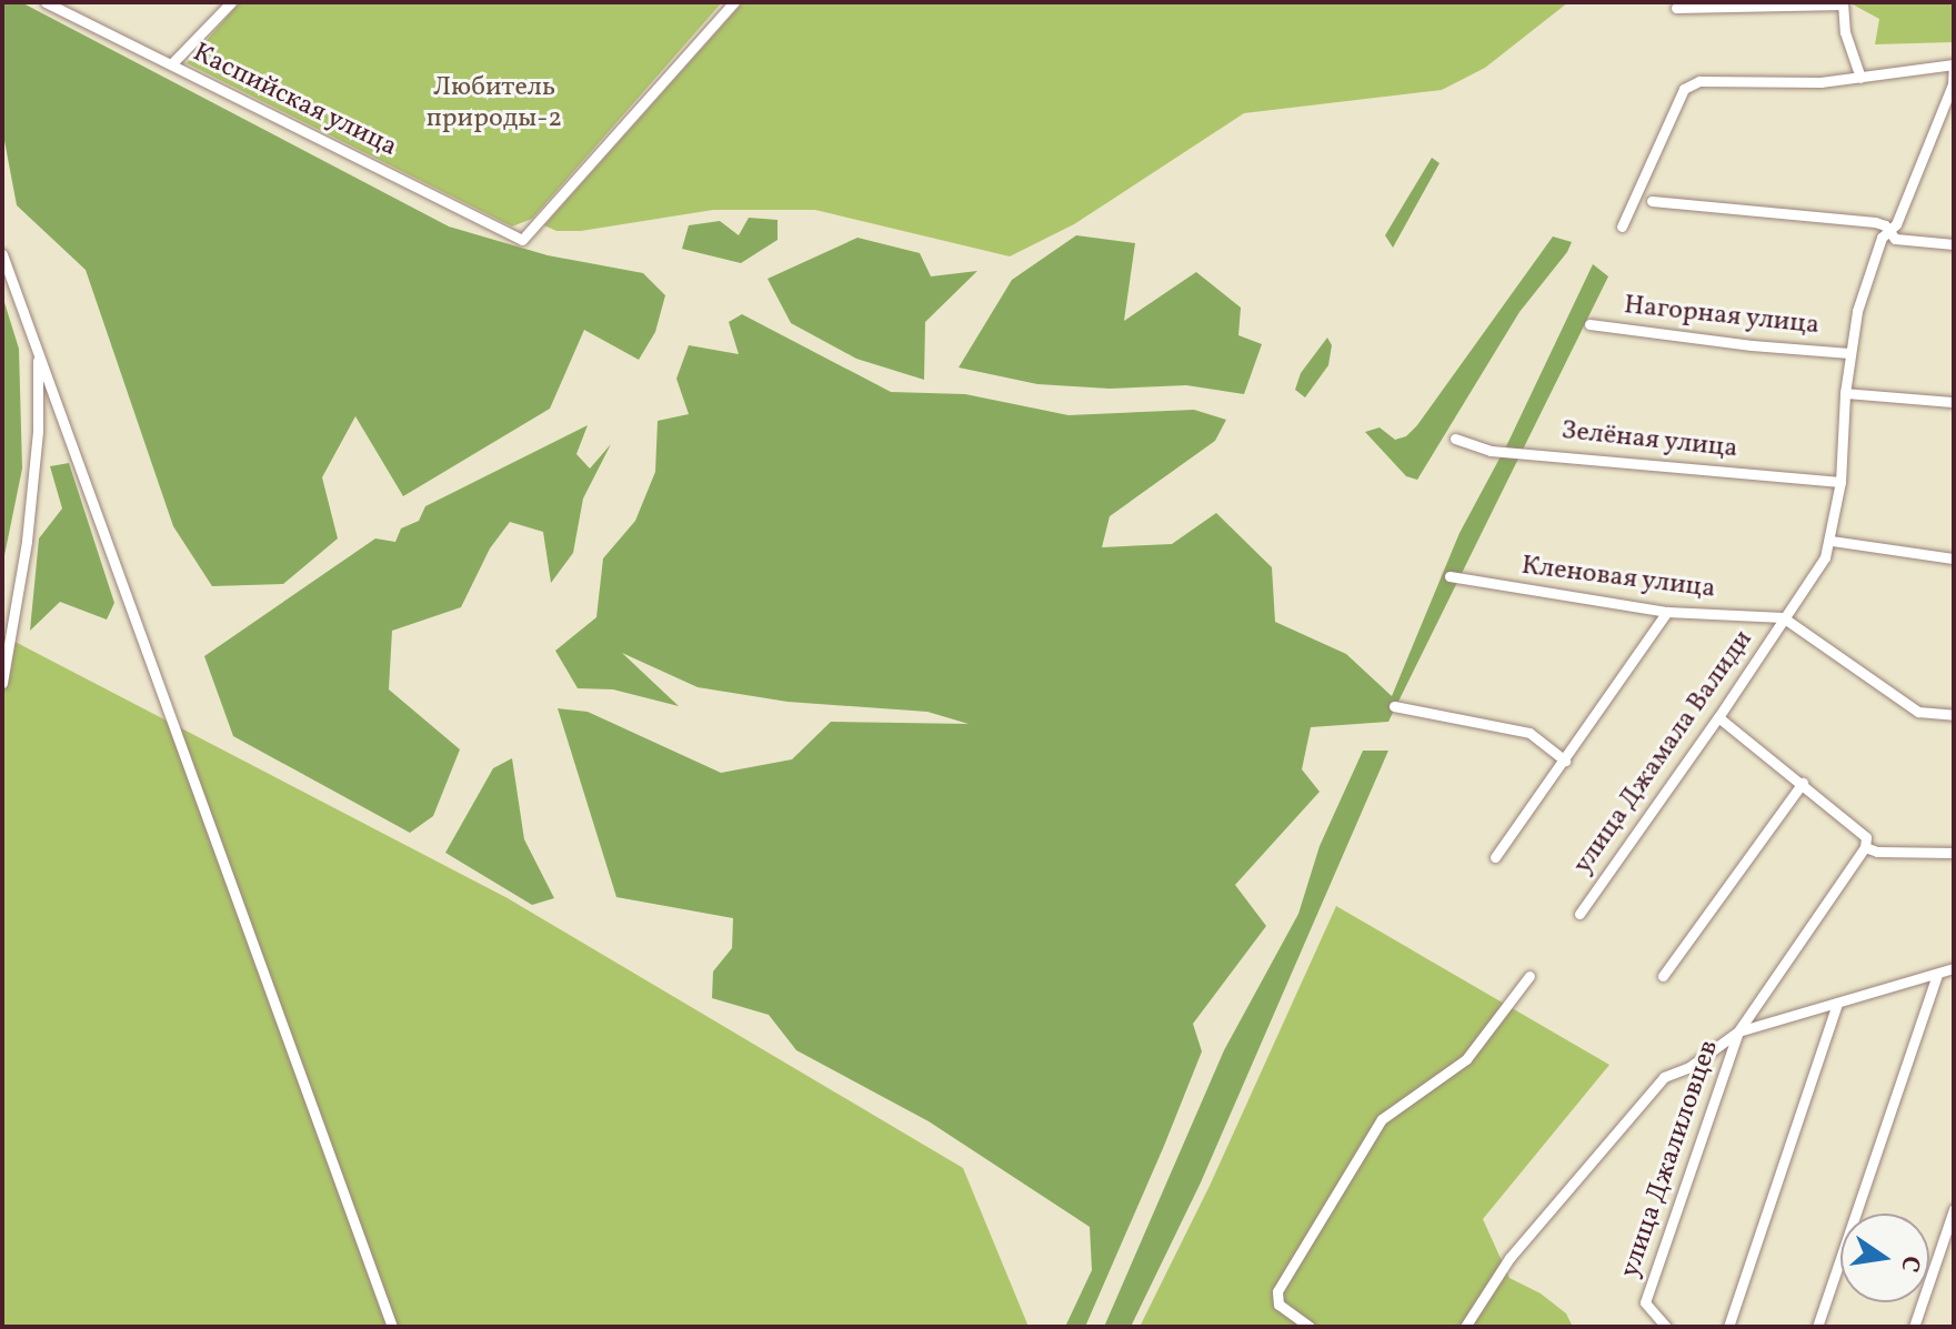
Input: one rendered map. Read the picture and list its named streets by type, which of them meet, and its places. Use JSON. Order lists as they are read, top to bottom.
{
  "streets": {
    "street": [
      "Каспийская улица",
      "Нагорная улица",
      "Зелёная улица",
      "Кленовая улица",
      "улица Джамала Валиди",
      "улица Джалиловцев"
    ]
  },
  "crossings": [
    ["Кленовая улица", "улица Джамала Валиди"]
  ],
  "parks": ["Любитель природы-2"],
  "north": "right"
}
